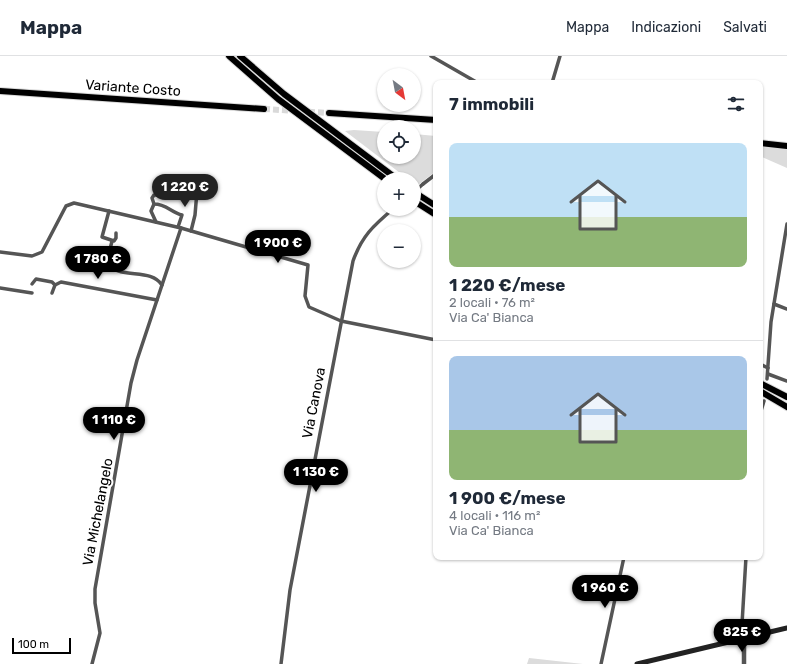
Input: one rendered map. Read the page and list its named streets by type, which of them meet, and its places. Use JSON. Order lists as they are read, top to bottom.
{
  "streets": {
    "highway": ["Variante Costo"],
    "street": ["Via Canova", "Via Michelangelo"]
  },
  "scale_bar": "100 m",
  "north": "bottom right",
  "page": {
    "header": "Mappa",
    "nav": ["Mappa", "Indicazioni", "Salvati"],
    "map_buttons": ["+", "−"],
    "heading": "7 immobili",
    "list": [
      {
        "name": "1 220 €/mese",
        "note": "2 locali · 76 m² · Via Ca' Bianca"
      },
      {
        "name": "1 900 €/mese",
        "note": "4 locali · 116 m² · Via Ca' Bianca"
      }
    ],
    "price": [
      "1 220 €",
      "1 900 €",
      "1 780 €",
      "1 110 €",
      "1 130 €",
      "1 960 €",
      "825 €"
    ],
    "scale": "100 m"
  }
}
